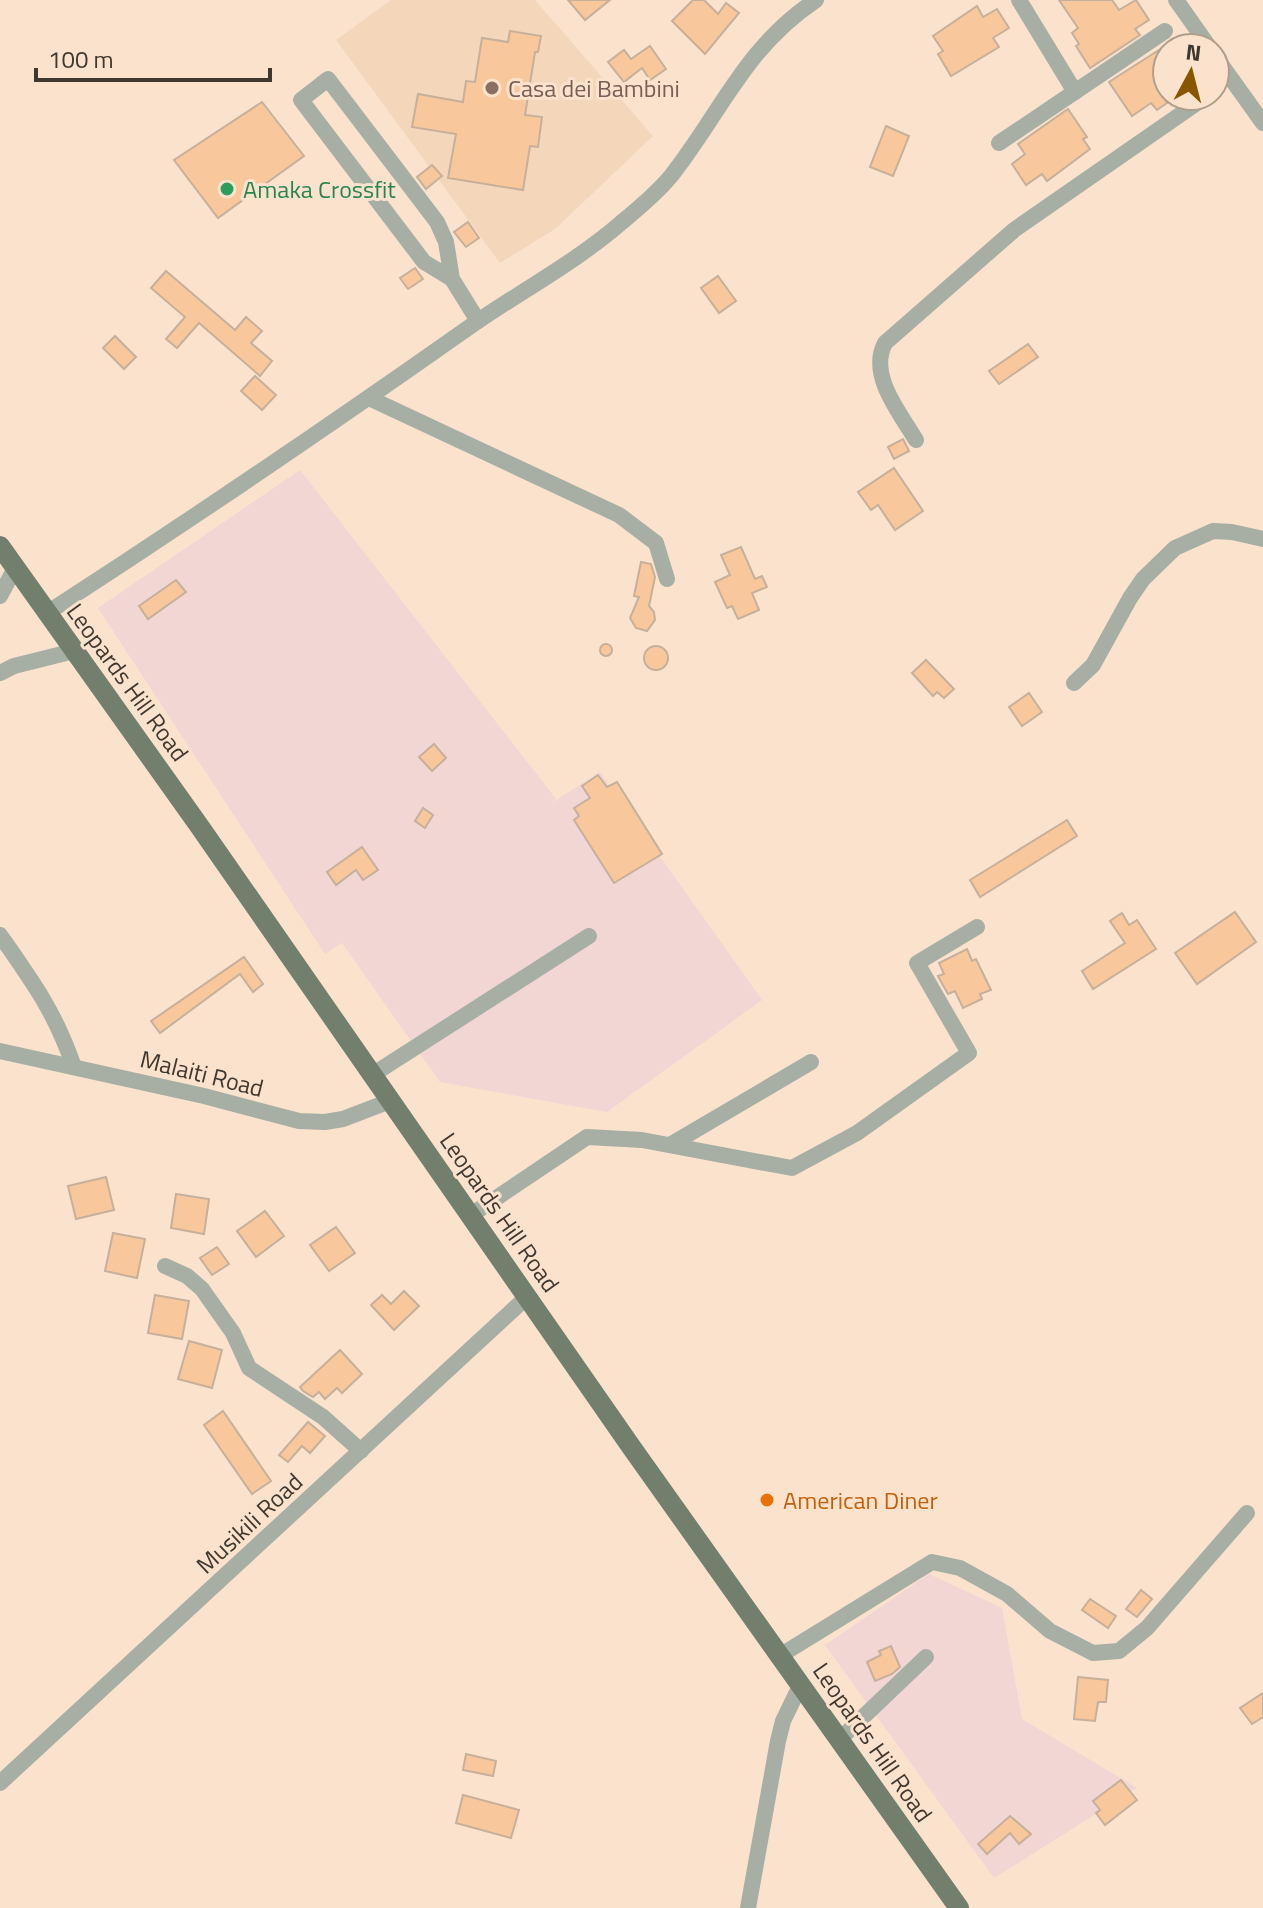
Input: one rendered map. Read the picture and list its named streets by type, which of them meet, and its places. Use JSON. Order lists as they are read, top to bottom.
{
  "streets": {
    "main road": ["Leopards Hill Road"],
    "street": ["Malaiti Road", "Musikili Road"]
  },
  "crossings": [
    ["Leopards Hill Road", "Malaiti Road"],
    ["Leopards Hill Road", "Musikili Road"]
  ],
  "places": ["Casa dei Bambini", "Amaka Crossfit", "American Diner"],
  "scale_bar": "100 m",
  "north": "top"
}
